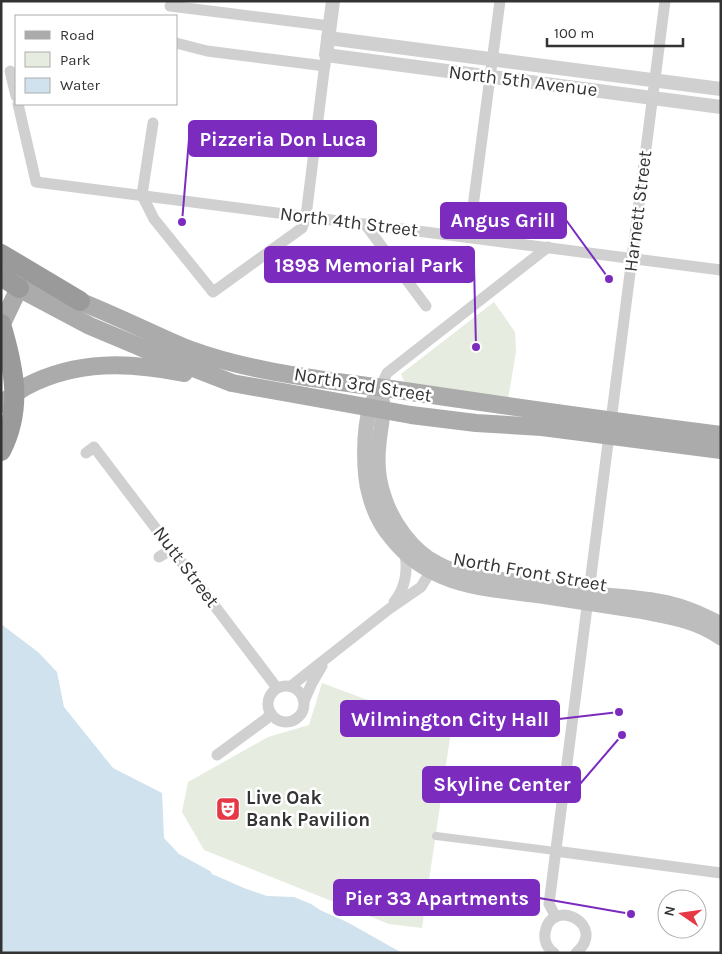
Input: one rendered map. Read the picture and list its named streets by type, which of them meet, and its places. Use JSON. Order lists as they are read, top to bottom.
{
  "streets": {
    "main road": ["North 3rd Street", "North Front Street"],
    "street": [
      "North 5th Avenue",
      "Harnett Street",
      "North 4th Street",
      "Nutt Street"
    ]
  },
  "crossings": [
    ["North 5th Avenue", "Harnett Street"],
    ["Harnett Street", "North 4th Street"],
    ["Harnett Street", "North 3rd Street"],
    ["Harnett Street", "North Front Street"],
    ["North 3rd Street", "North Front Street"]
  ],
  "places": {
    "other": [
      "Pizzeria Don Luca",
      "Angus Grill",
      "1898 Memorial Park",
      "Wilmington City Hall",
      "Skyline Center",
      "Pier 33 Apartments"
    ],
    "theatre": ["Live Oak Bank Pavilion"]
  },
  "legend": ["Road", "Park", "Water"],
  "scale_bar": "100 m",
  "north": "left"
}
